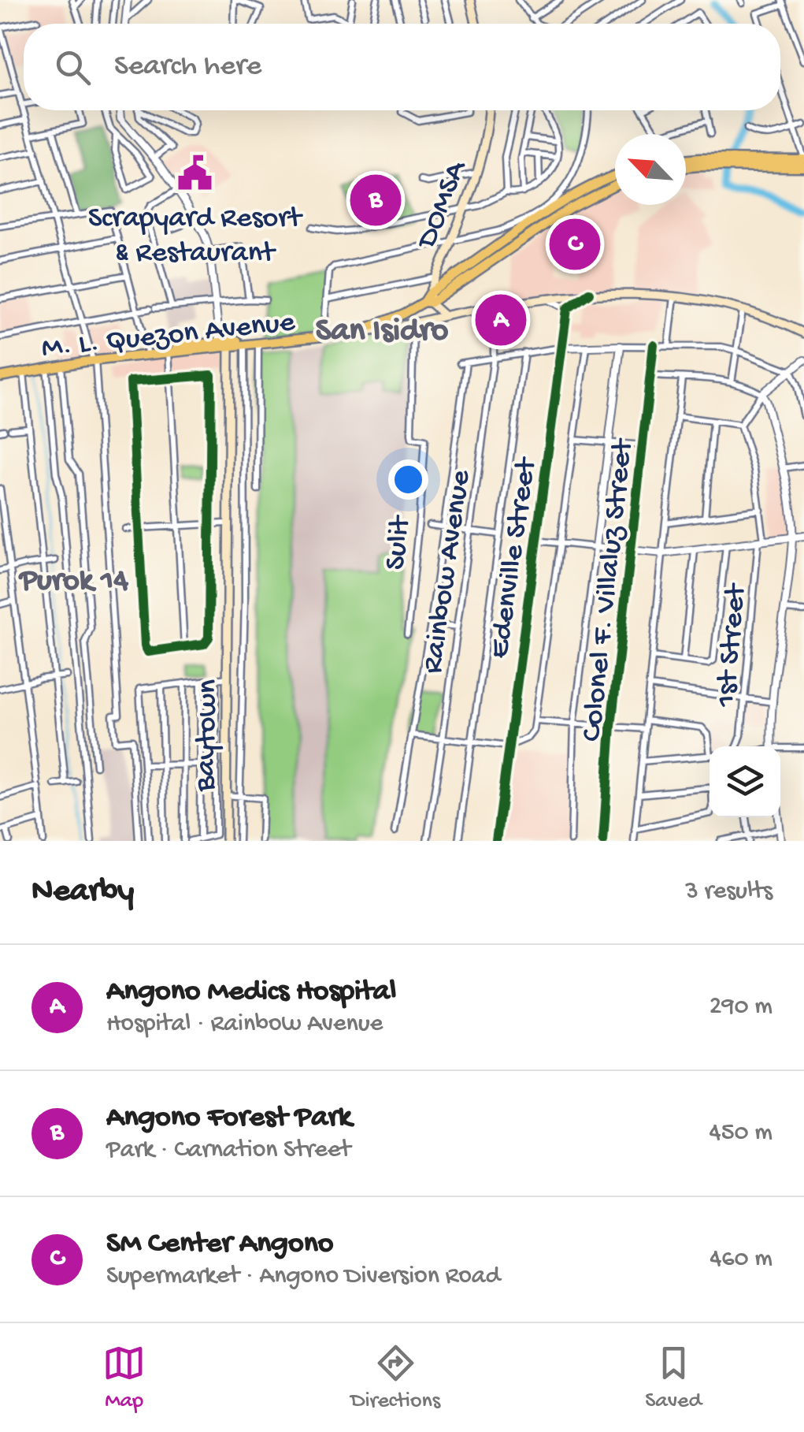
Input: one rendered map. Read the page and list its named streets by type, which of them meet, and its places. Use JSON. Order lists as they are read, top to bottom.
{
  "streets": {
    "main road": ["DOMSA", "M. L. Quezon Avenue", "Baytown"],
    "street": [
      "Sulit",
      "Edenville Street",
      "Rainbow Avenue",
      "Colonel F. Villaluz Street",
      "1st Street"
    ]
  },
  "crossings": [
    ["M. L. Quezon Avenue", "Sulit"],
    ["M. L. Quezon Avenue", "Rainbow Avenue"],
    ["M. L. Quezon Avenue", "Baytown"]
  ],
  "districts": ["San Isidro", "Purok 14"],
  "places": {
    "public building": ["Scrapyard Resort & Restaurant"]
  },
  "north": "top left",
  "page": {
    "search": "Search here",
    "pins": ["B", "C", "A"],
    "heading": ["Nearby", "3 results"],
    "list": [
      {
        "mark": "A",
        "name": "Angono Medics Hospital",
        "note": "Hospital · Rainbow Avenue",
        "value": "290 m"
      },
      {
        "mark": "B",
        "name": "Angono Forest Park",
        "note": "Park · Carnation Street",
        "value": "450 m"
      },
      {
        "mark": "C",
        "name": "SM Center Angono",
        "note": "Supermarket · Angono Diversion Road",
        "value": "460 m"
      }
    ],
    "nav": ["Map", "Directions", "Saved"]
  }
}
